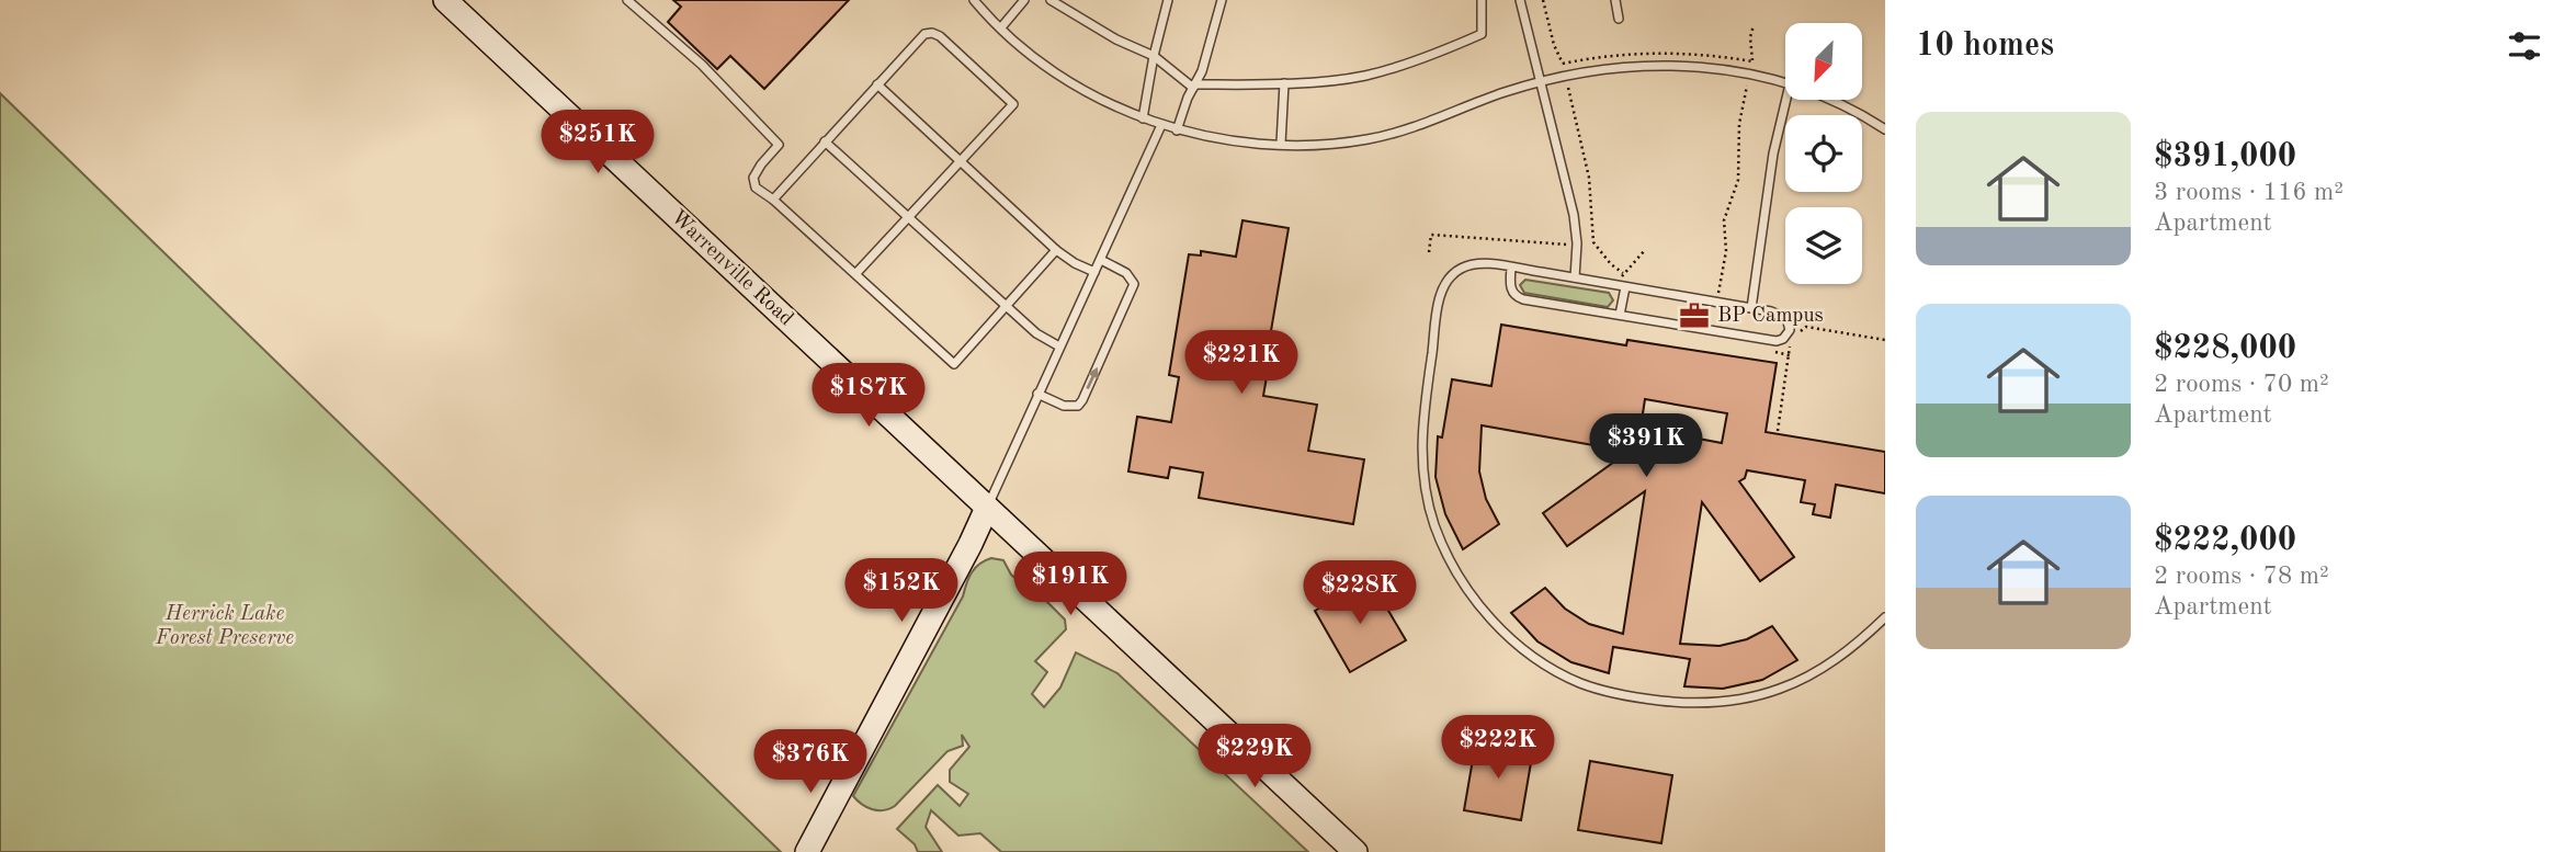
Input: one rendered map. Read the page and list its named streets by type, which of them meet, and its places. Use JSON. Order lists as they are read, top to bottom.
{
  "streets": {
    "main road": ["Warrenville Road"]
  },
  "parks": ["Herrick Lake Forest Preserve"],
  "places": {
    "office": ["BP Campus"]
  },
  "north": "bottom left",
  "page": {
    "heading": "10 homes",
    "list": [
      {
        "name": "$391,000",
        "note": "3 rooms · 116 m² · Apartment"
      },
      {
        "name": "$228,000",
        "note": "2 rooms · 70 m² · Apartment"
      },
      {
        "name": "$222,000",
        "note": "2 rooms · 78 m² · Apartment"
      }
    ],
    "price": [
      "$251K",
      "$221K",
      "$187K",
      "$391K",
      "$191K",
      "$152K",
      "$228K",
      "$222K",
      "$229K",
      "$376K"
    ]
  }
}
